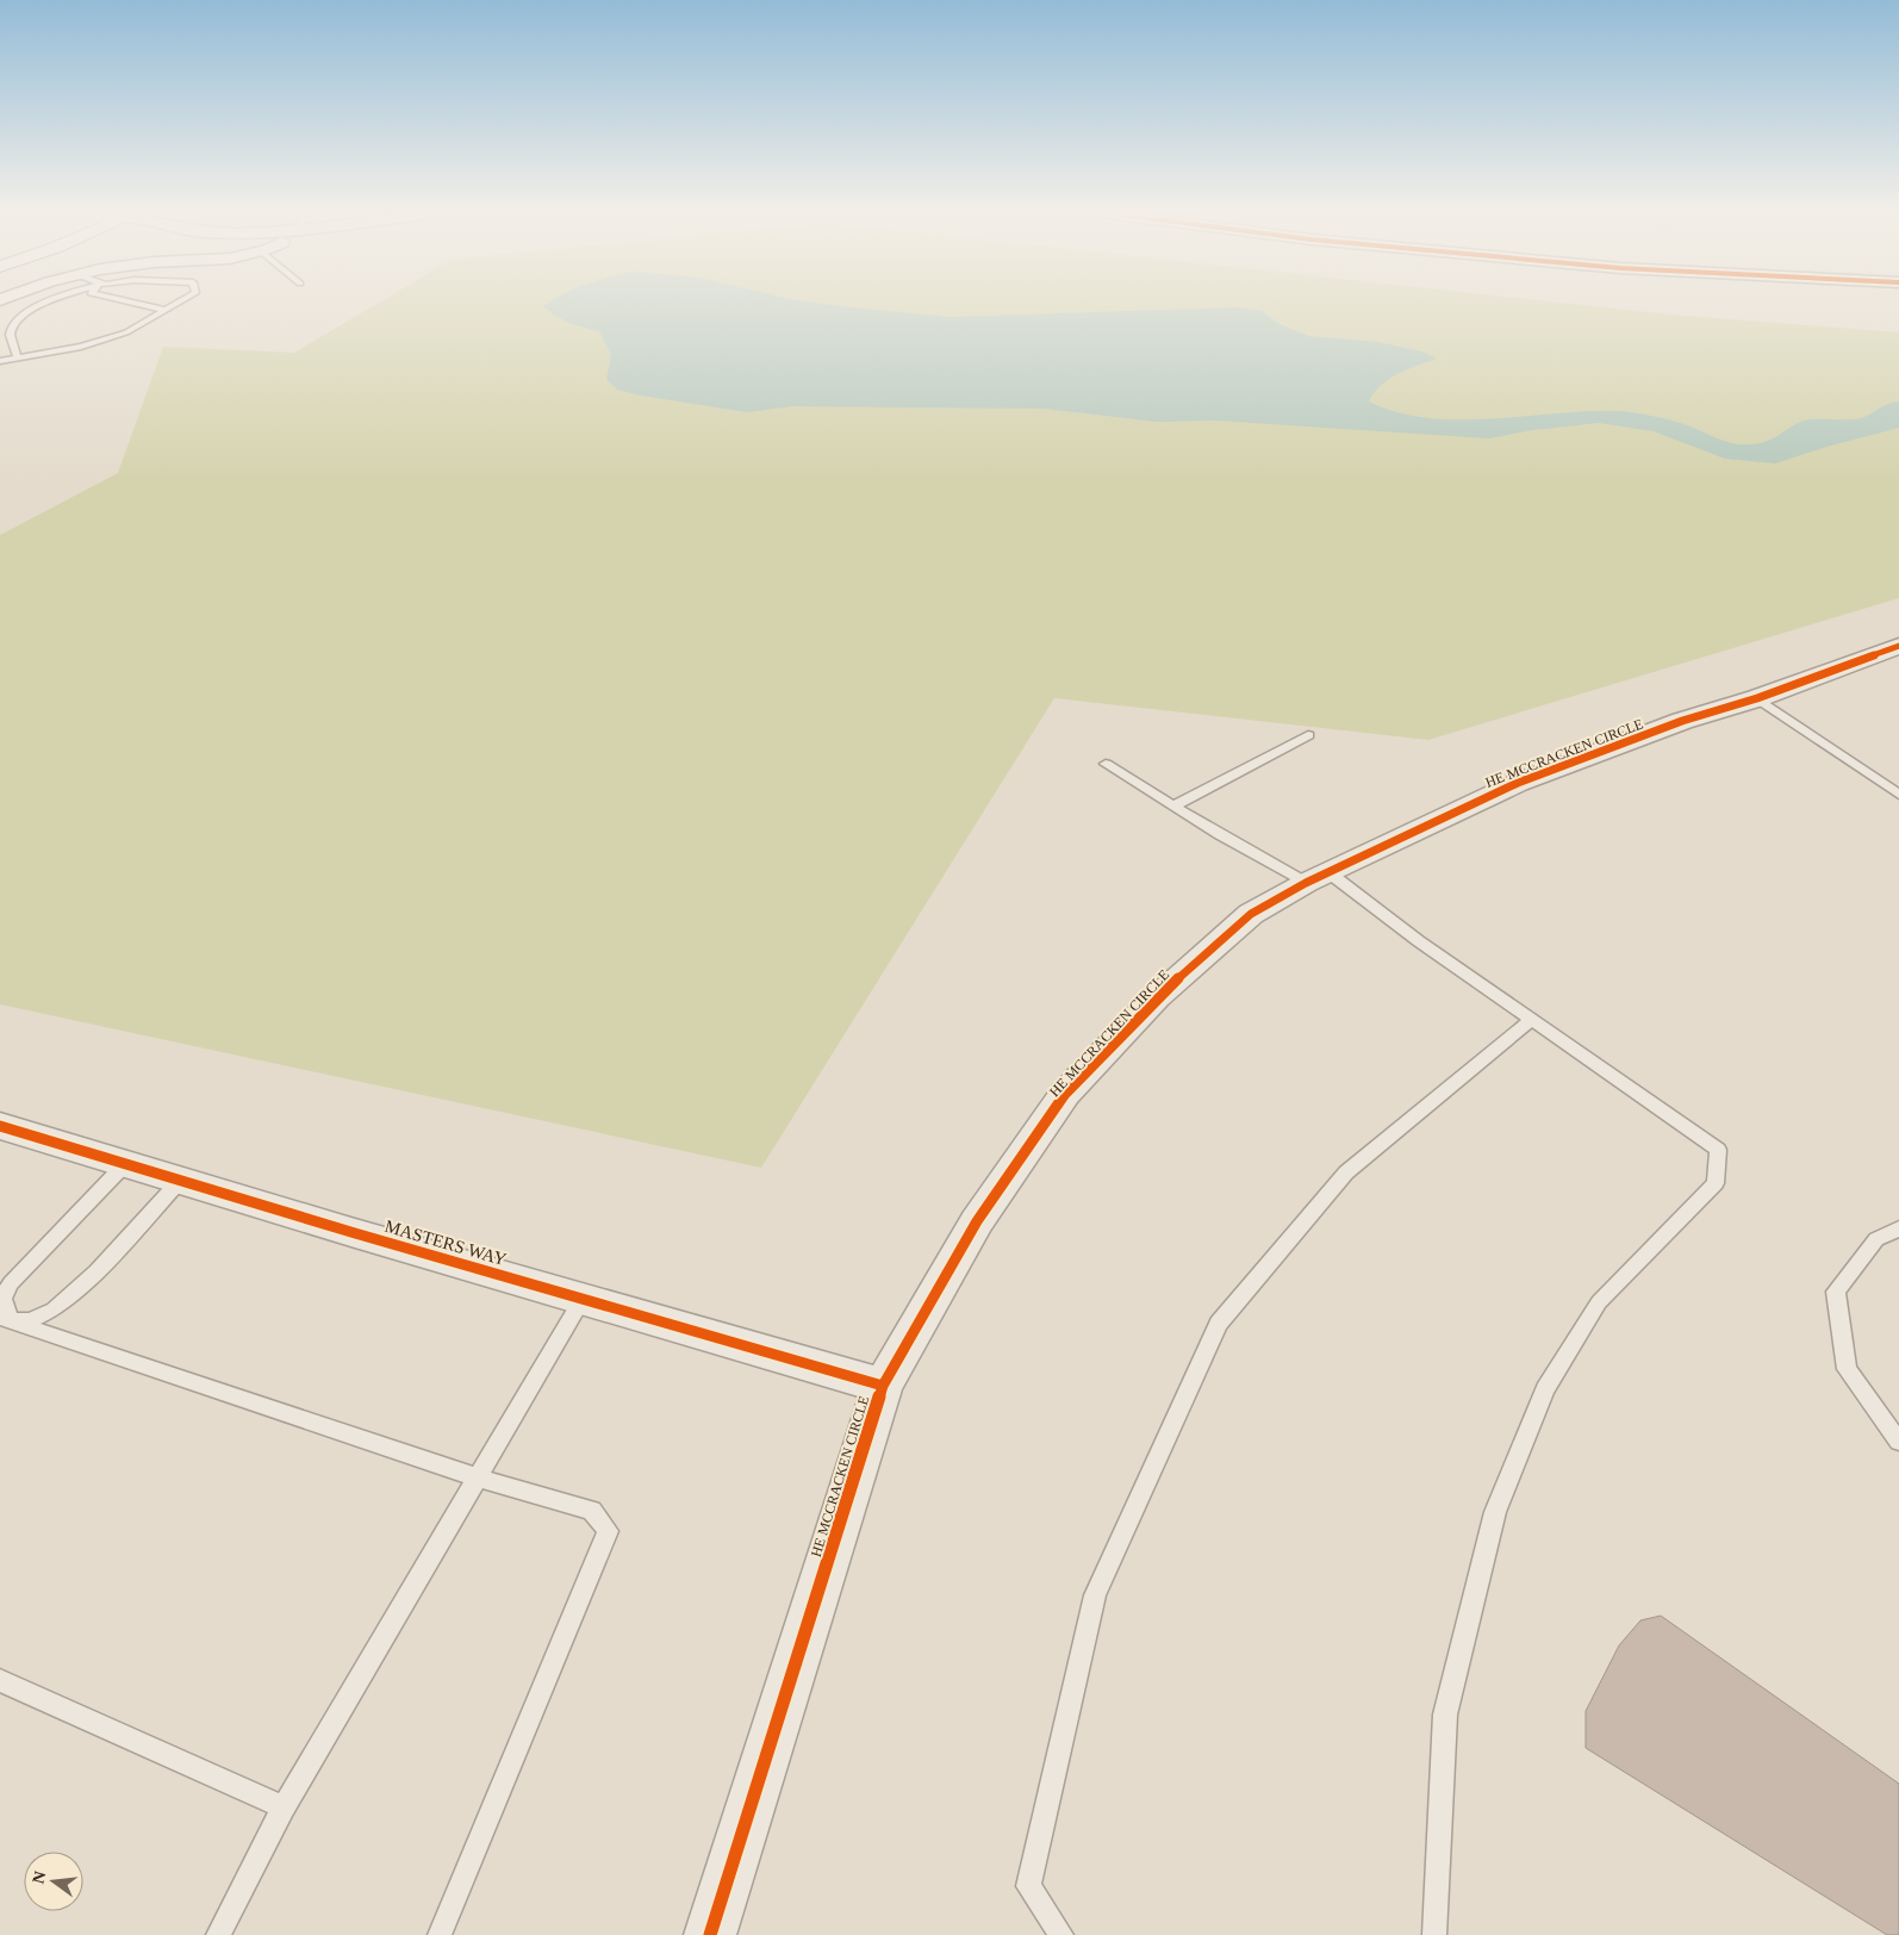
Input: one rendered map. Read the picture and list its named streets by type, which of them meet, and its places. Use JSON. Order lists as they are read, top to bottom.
{
  "streets": {
    "street": ["HE MCCRACKEN CIRCLE", "MASTERS WAY"]
  },
  "crossings": [
    ["HE MCCRACKEN CIRCLE", "MASTERS WAY"]
  ],
  "north": "left"
}
